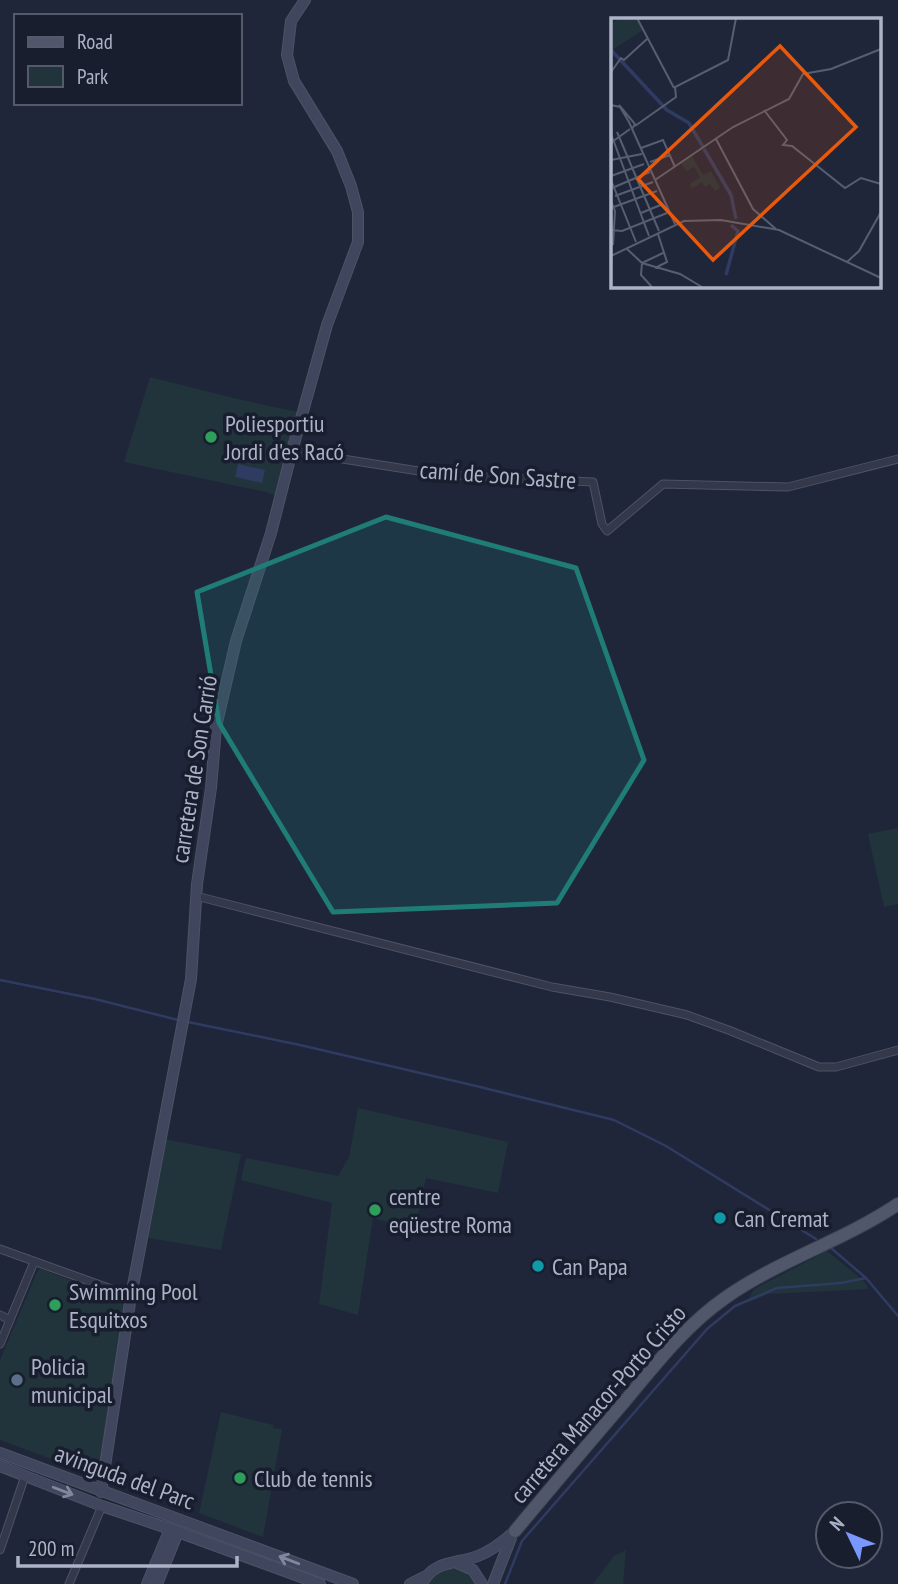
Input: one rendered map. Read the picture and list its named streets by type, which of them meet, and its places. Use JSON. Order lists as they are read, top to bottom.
{
  "streets": {
    "main road": ["carretera Manacor-Porto Cristo"],
    "street": ["camí de Son Sastre", "carretera de Son Carrió", "avinguda del Parc"]
  },
  "crossings": [
    ["camí de Son Sastre", "carretera de Son Carrió"],
    ["carretera de Son Carrió", "avinguda del Parc"]
  ],
  "places": [
    "Poliesportiu Jordi d'es Racó",
    "centre eqüestre Roma",
    "Can Cremat",
    "Can Papa",
    "Swimming Pool Esquitxos",
    "Policia municipal",
    "Club de tennis"
  ],
  "legend": ["Road", "Park"],
  "scale_bar": "200 m",
  "north": "top left"
}
